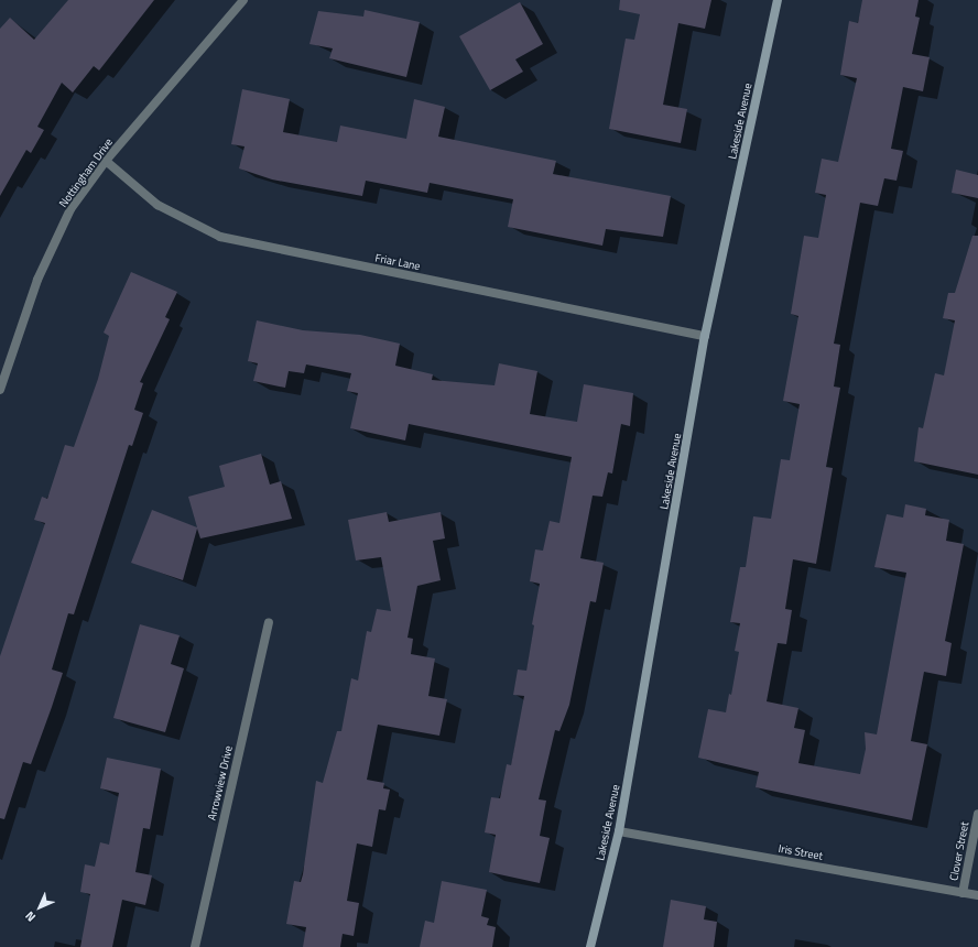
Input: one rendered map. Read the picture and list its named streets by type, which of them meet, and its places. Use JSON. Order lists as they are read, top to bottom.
{
  "streets": {
    "street": [
      "Lakeside Avenue",
      "Nottingham Drive",
      "Friar Lane",
      "Arrowview Drive",
      "Clover Street",
      "Iris Street"
    ]
  },
  "crossings": [
    ["Lakeside Avenue", "Friar Lane"],
    ["Lakeside Avenue", "Iris Street"],
    ["Nottingham Drive", "Friar Lane"],
    ["Clover Street", "Iris Street"]
  ],
  "north": "bottom left"
}
